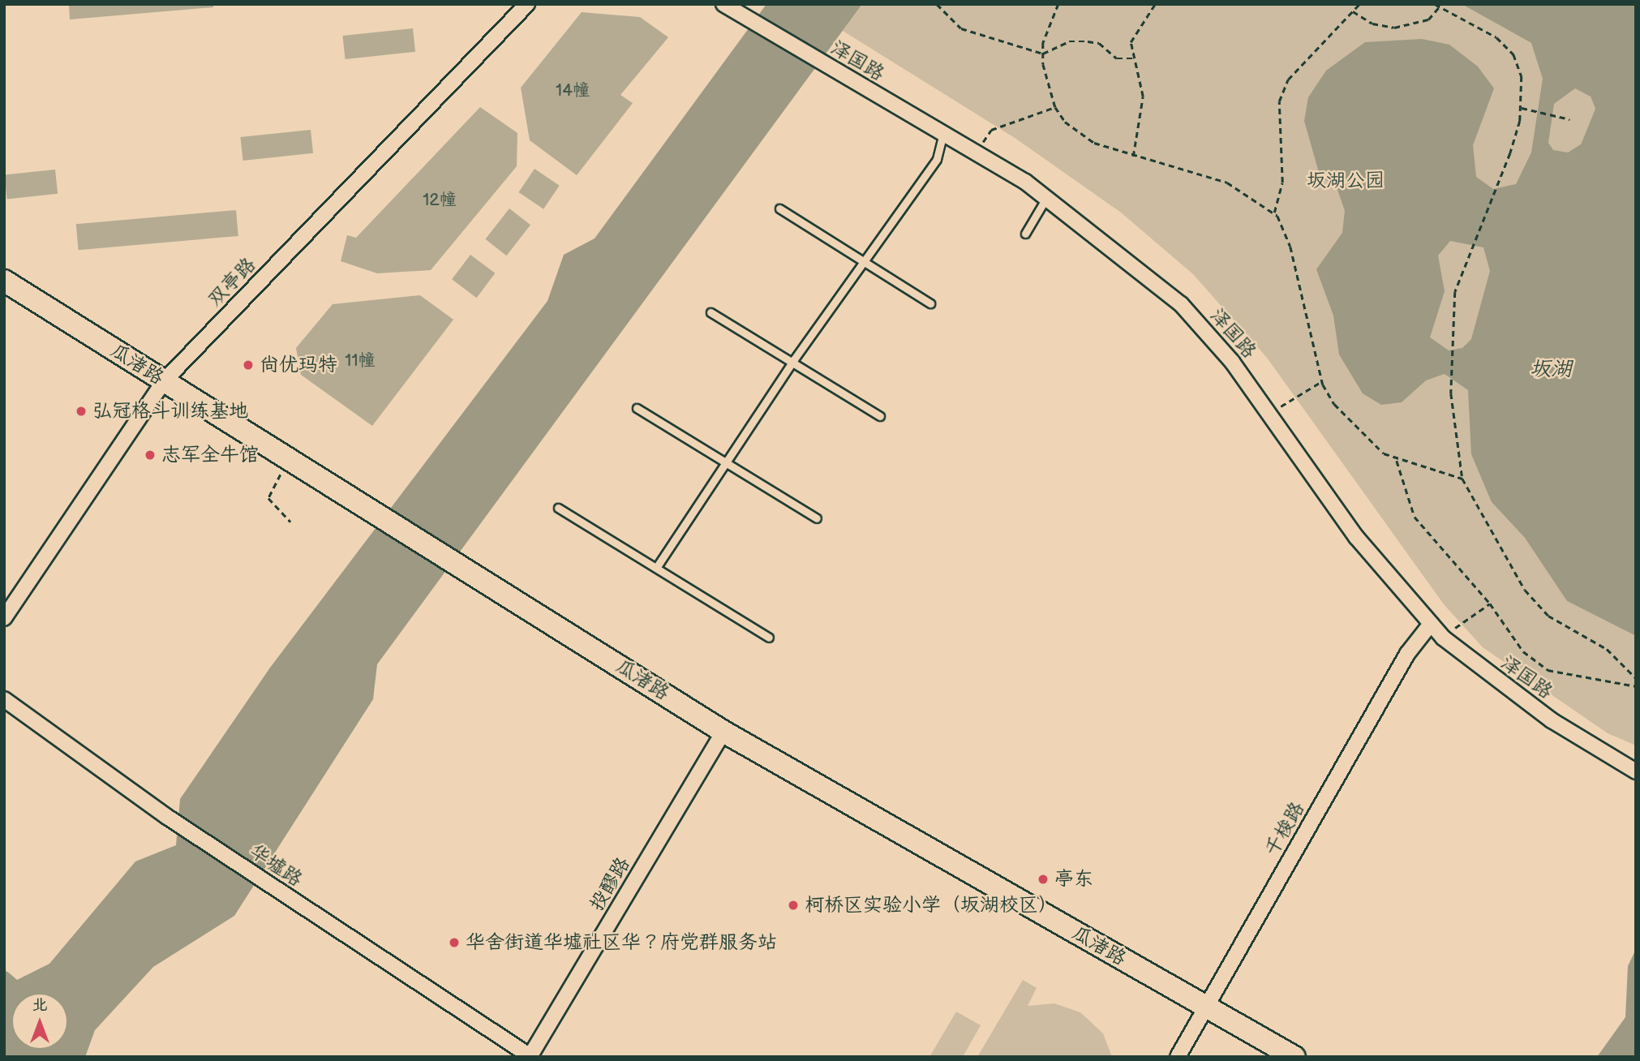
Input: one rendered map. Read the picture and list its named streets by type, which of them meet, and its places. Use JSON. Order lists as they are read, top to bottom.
{
  "streets": {
    "street": [
      "泽国路",
      "双亭路",
      "瓜渚路",
      "千梭路",
      "华墟路",
      "投醪路"
    ]
  },
  "crossings": [
    ["泽国路", "千梭路"],
    ["双亭路", "瓜渚路"],
    ["瓜渚路", "千梭路"],
    ["瓜渚路", "投醪路"],
    ["华墟路", "投醪路"]
  ],
  "water": ["坂湖"],
  "parks": ["坂湖公园"],
  "places": [
    "尚优玛特",
    "弘冠格斗训练基地",
    "志军全牛馆",
    "亭东",
    "柯桥区实验小学（坂湖校区）",
    "华舍街道华墟社区华？府党群服务站"
  ],
  "house_numbers": ["14幢", "12幢", "11幢"],
  "north": "top"
}
